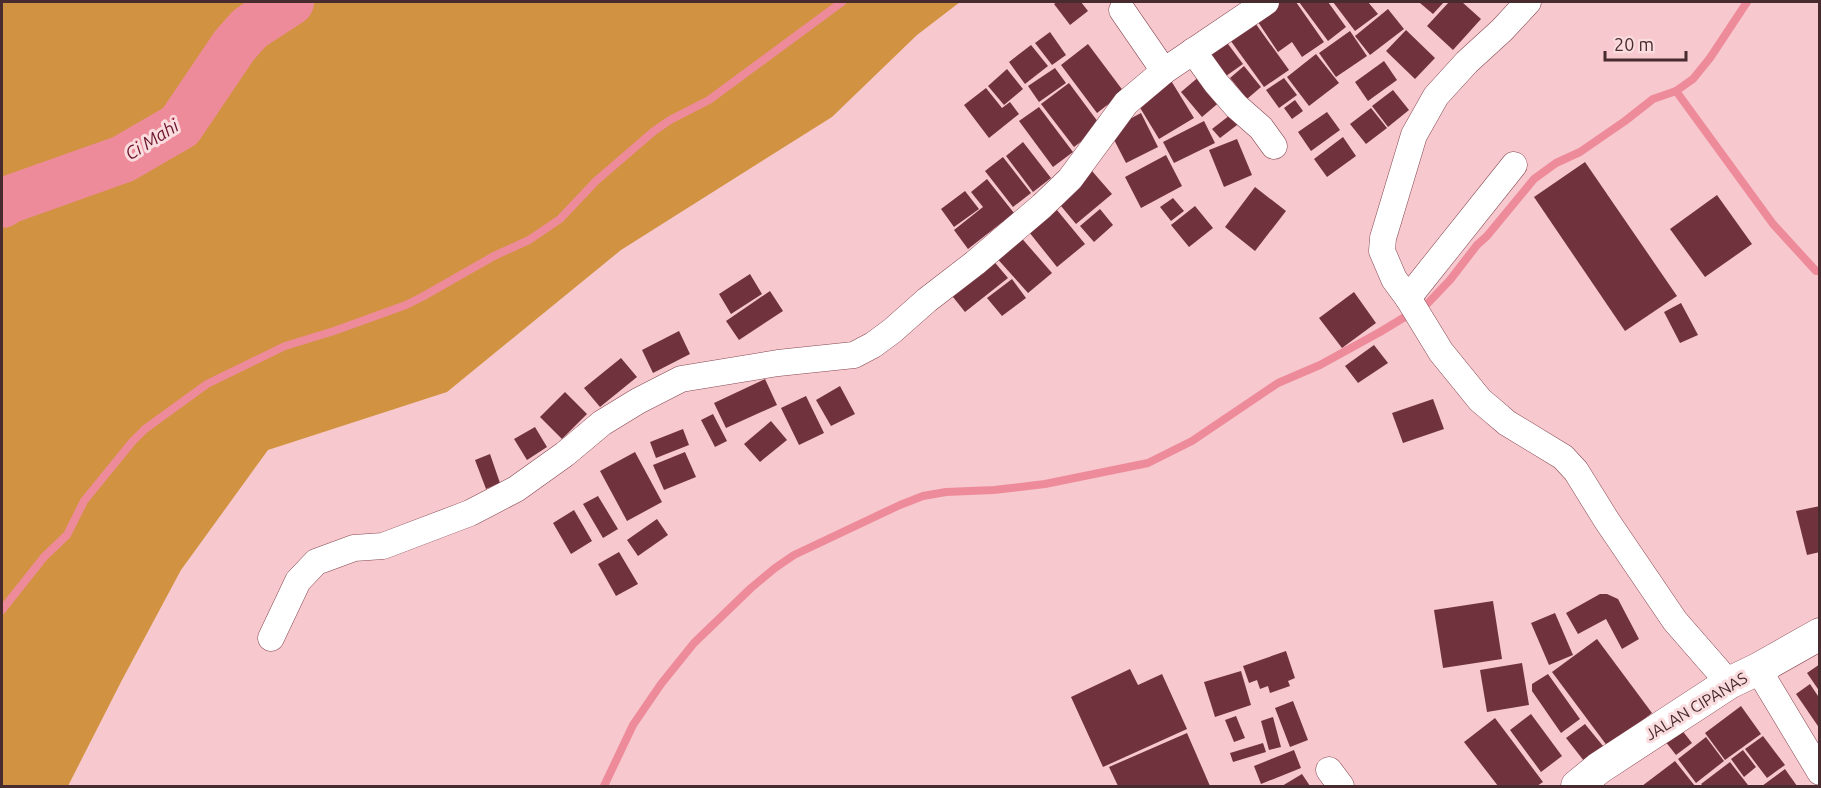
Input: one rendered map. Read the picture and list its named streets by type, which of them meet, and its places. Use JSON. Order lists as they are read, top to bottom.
{
  "streets": {
    "street": ["JALAN CIPANAS"]
  },
  "water": ["Ci Mahi"],
  "scale_bar": "20 m"
}
